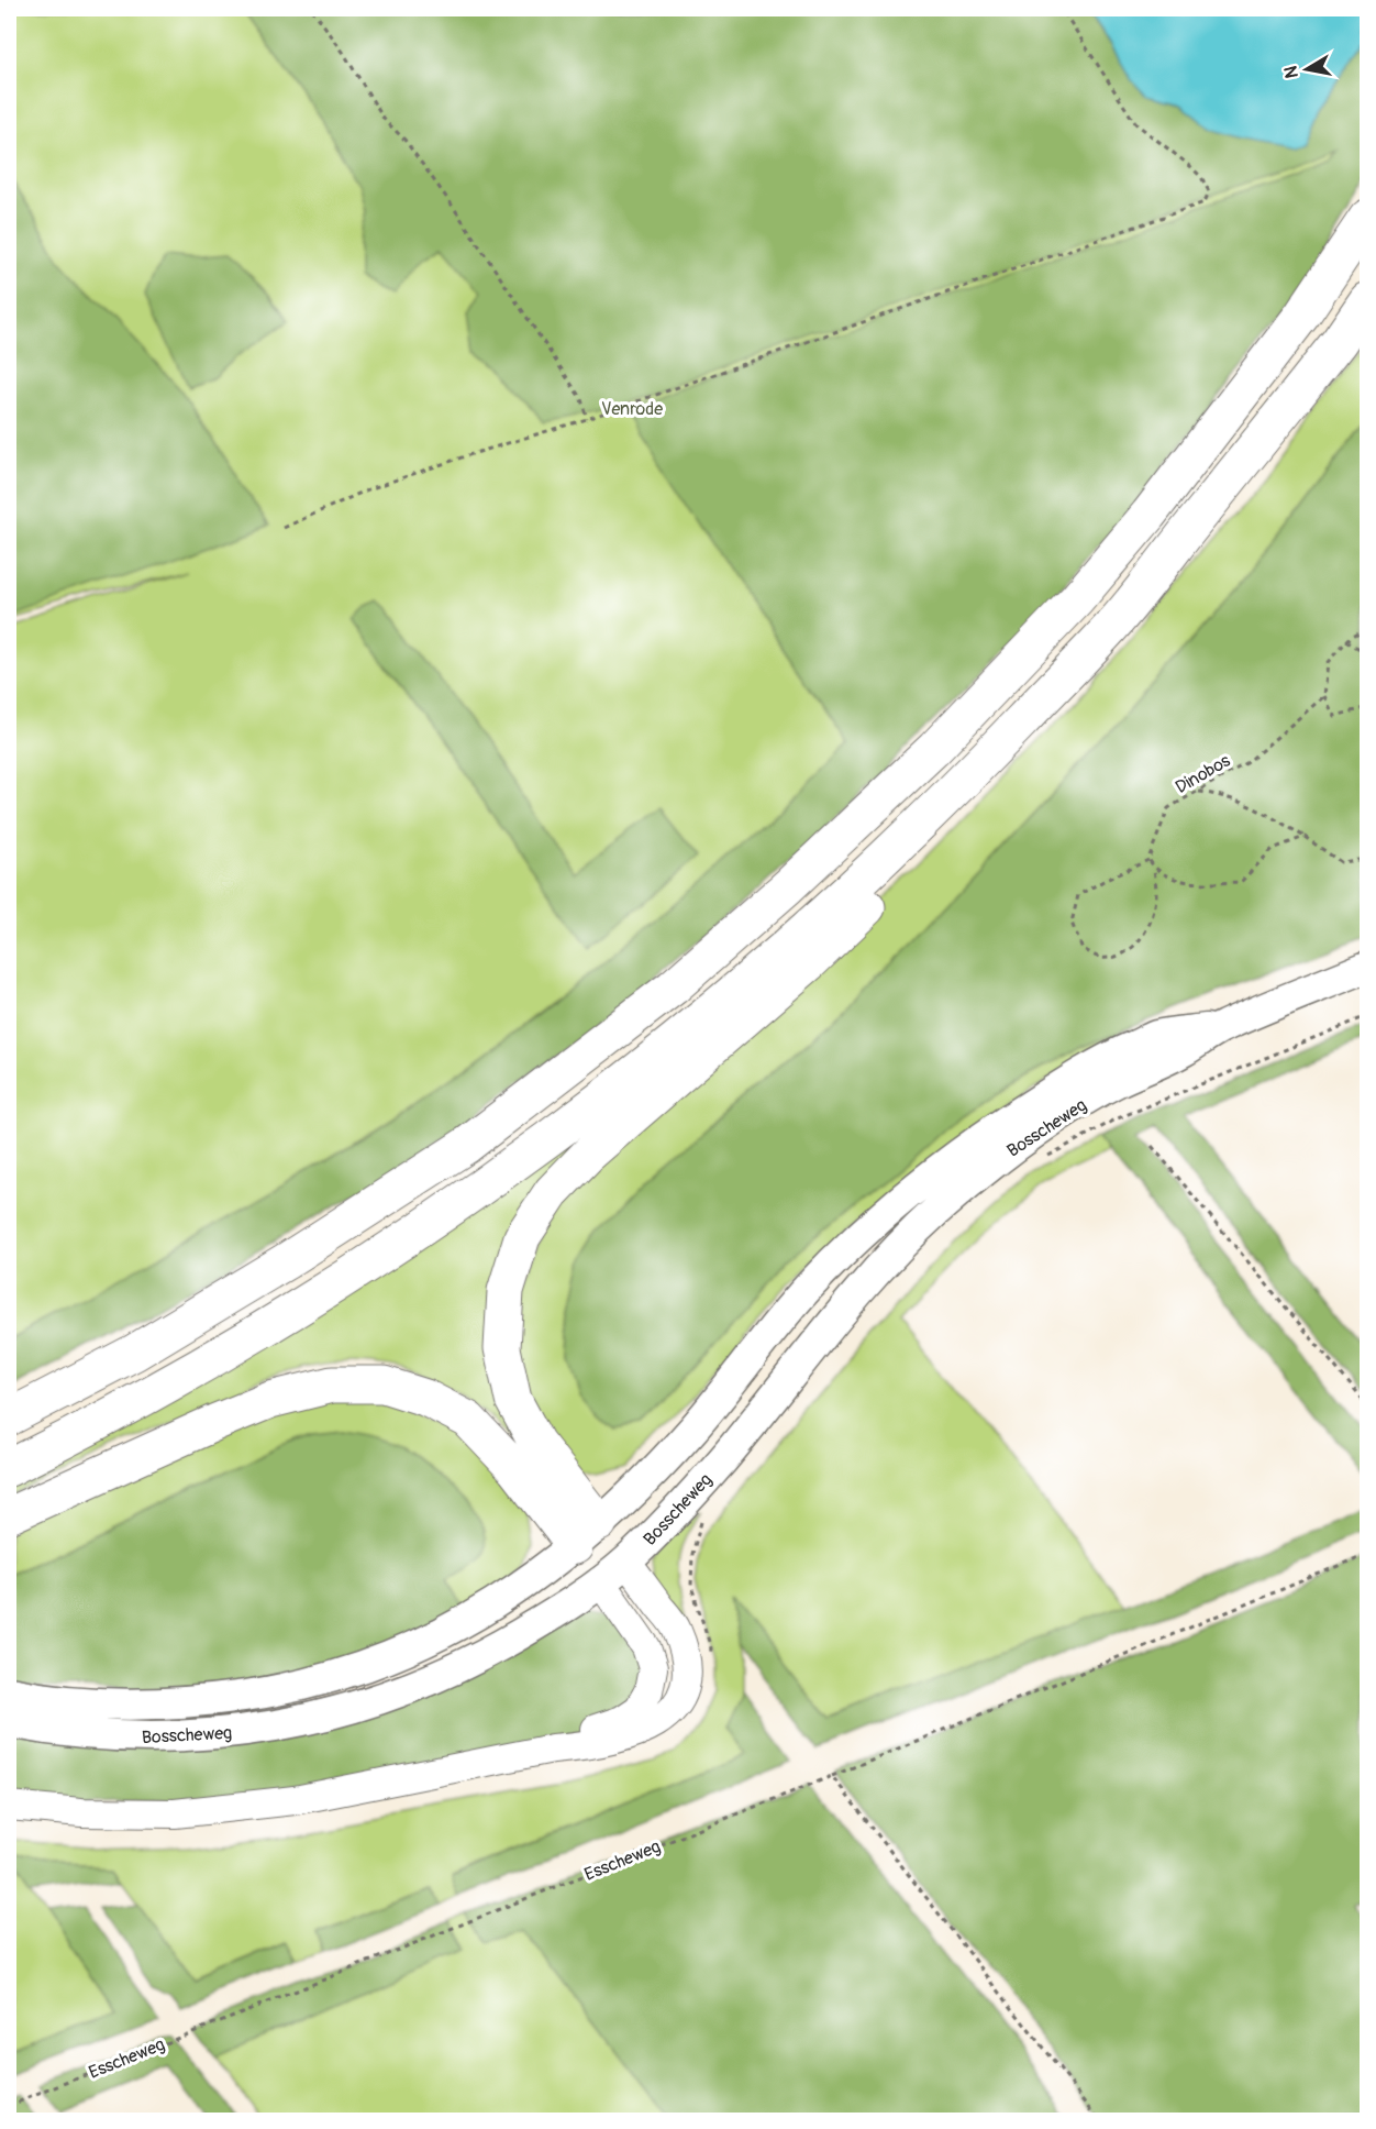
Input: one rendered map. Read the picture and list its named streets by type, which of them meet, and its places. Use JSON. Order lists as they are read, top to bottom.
{
  "streets": {
    "main road": ["Bosscheweg"],
    "path": ["Dinobos", "Esscheweg"]
  },
  "parks": ["Venrode"],
  "north": "left"
}
